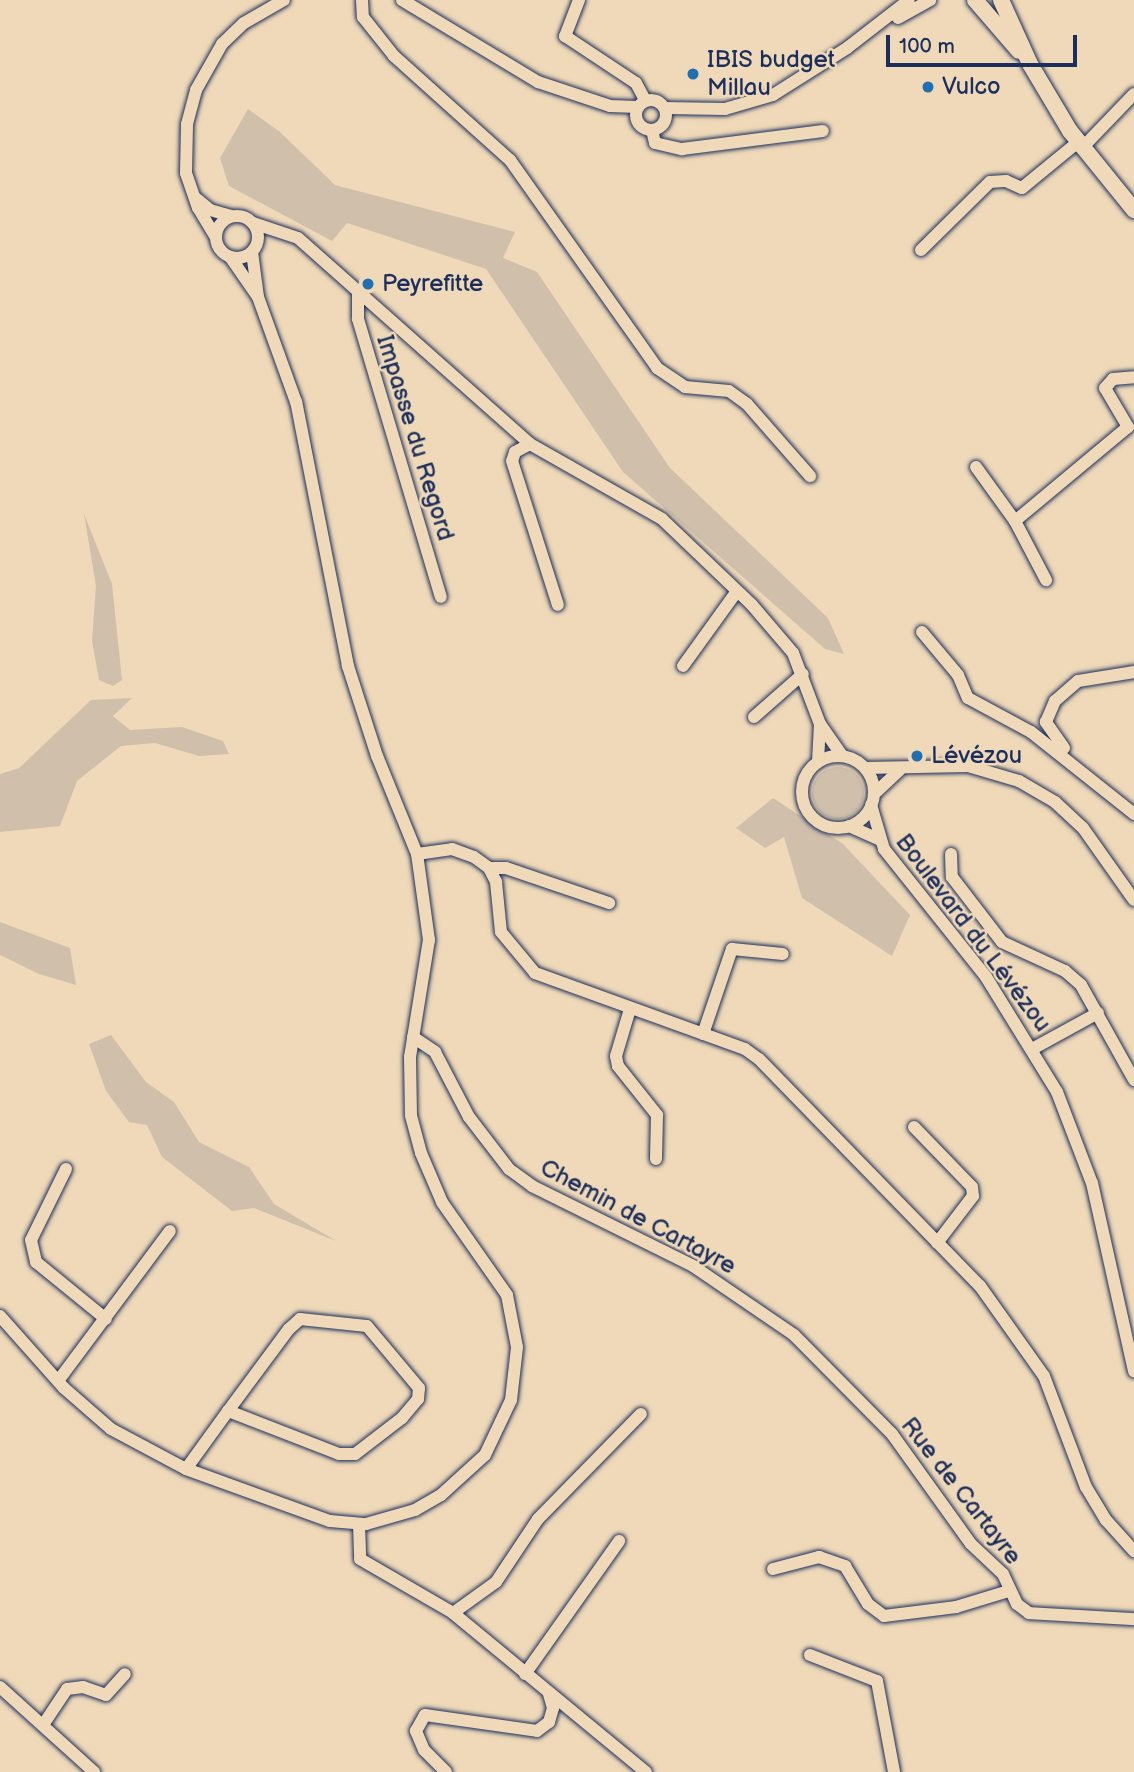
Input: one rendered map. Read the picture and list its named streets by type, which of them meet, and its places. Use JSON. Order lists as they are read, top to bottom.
{
  "streets": {
    "street": [
      "Impasse du Regord",
      "Boulevard du Lévézou",
      "Chemin de Cartayre",
      "Rue de Cartayre"
    ]
  },
  "crossings": [
    ["Chemin de Cartayre", "Rue de Cartayre"]
  ],
  "places": [
    "IBIS budget Millau",
    "Vulco",
    "Peyrefitte",
    "Lévézou"
  ],
  "scale_bar": "100 m"
}
